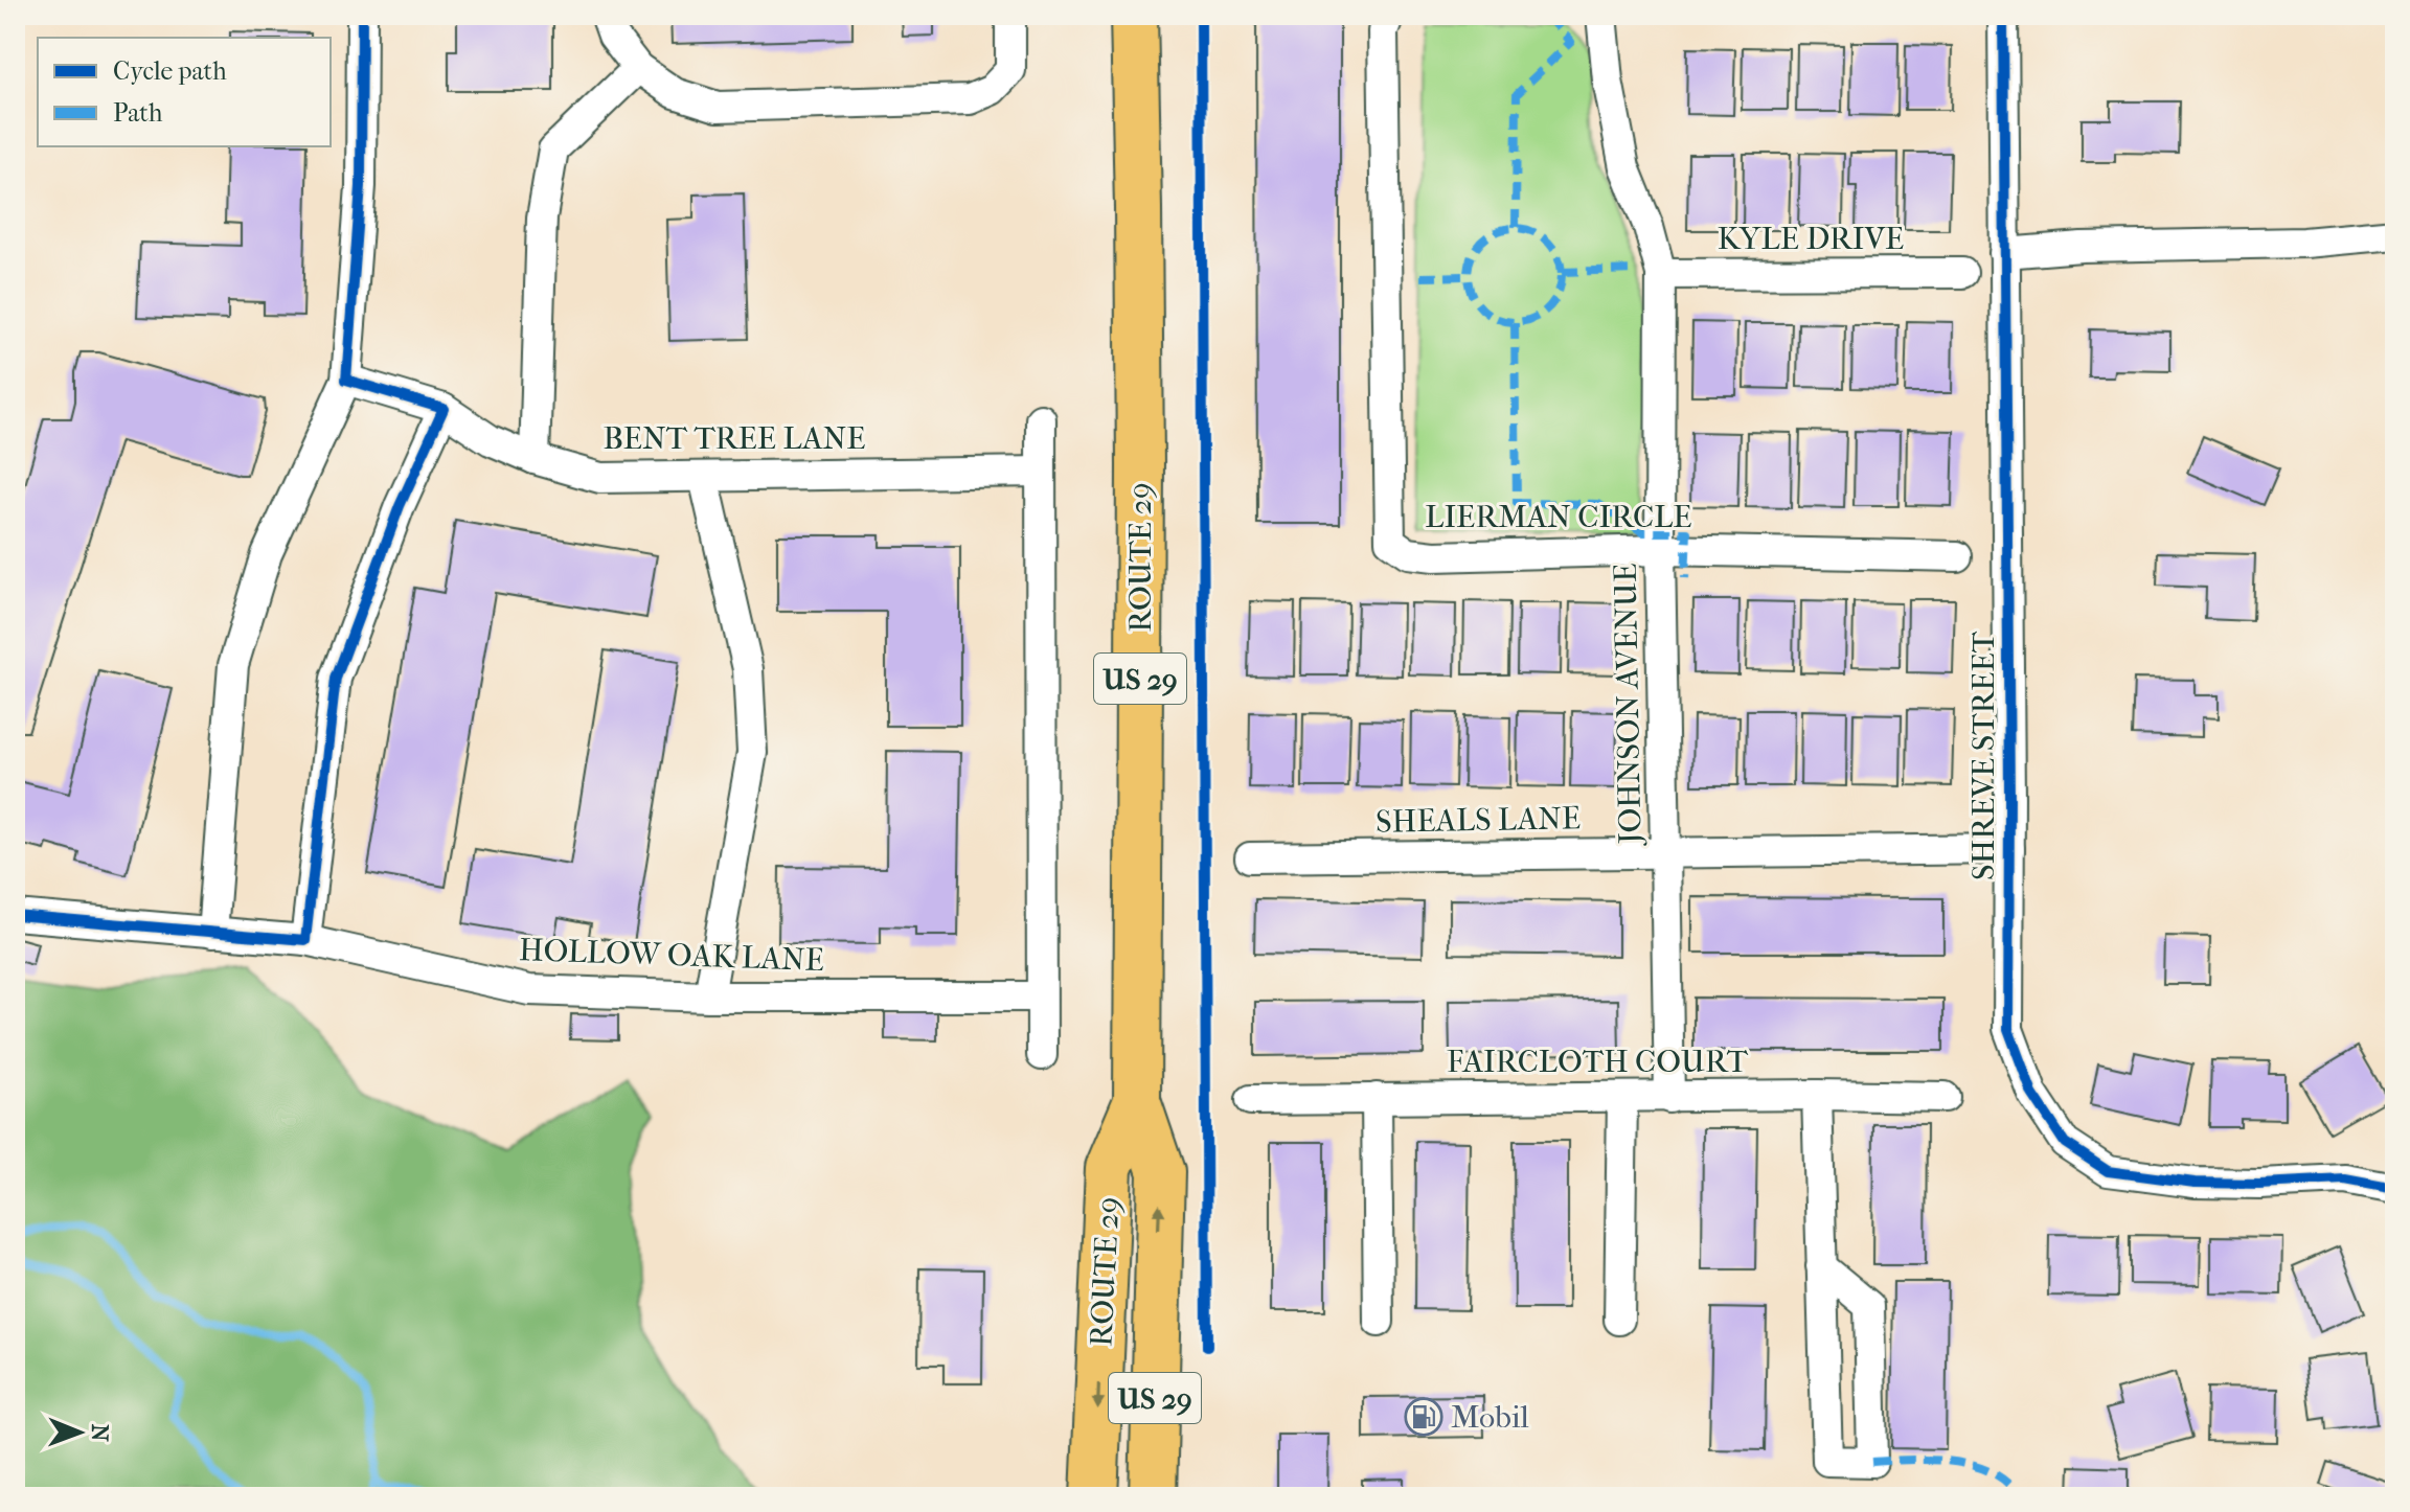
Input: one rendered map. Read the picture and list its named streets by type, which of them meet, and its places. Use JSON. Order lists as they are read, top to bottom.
{
  "streets": {
    "main road": ["ROUTE 29", "US 29"],
    "street": [
      "KYLE DRIVE",
      "BENT TREE LANE",
      "LIERMAN CIRCLE",
      "JOHNSON AVENUE",
      "SHREVE STREET",
      "SHEALS LANE",
      "HOLLOW OAK LANE",
      "FAIRCLOTH COURT"
    ]
  },
  "crossings": [
    ["KYLE DRIVE", "JOHNSON AVENUE"],
    ["LIERMAN CIRCLE", "JOHNSON AVENUE"],
    ["JOHNSON AVENUE", "SHEALS LANE"],
    ["JOHNSON AVENUE", "FAIRCLOTH COURT"],
    ["SHREVE STREET", "SHEALS LANE"]
  ],
  "places": {
    "fuel station": ["Mobil"]
  },
  "legend": ["Cycle path", "Path"],
  "north": "right"
}
